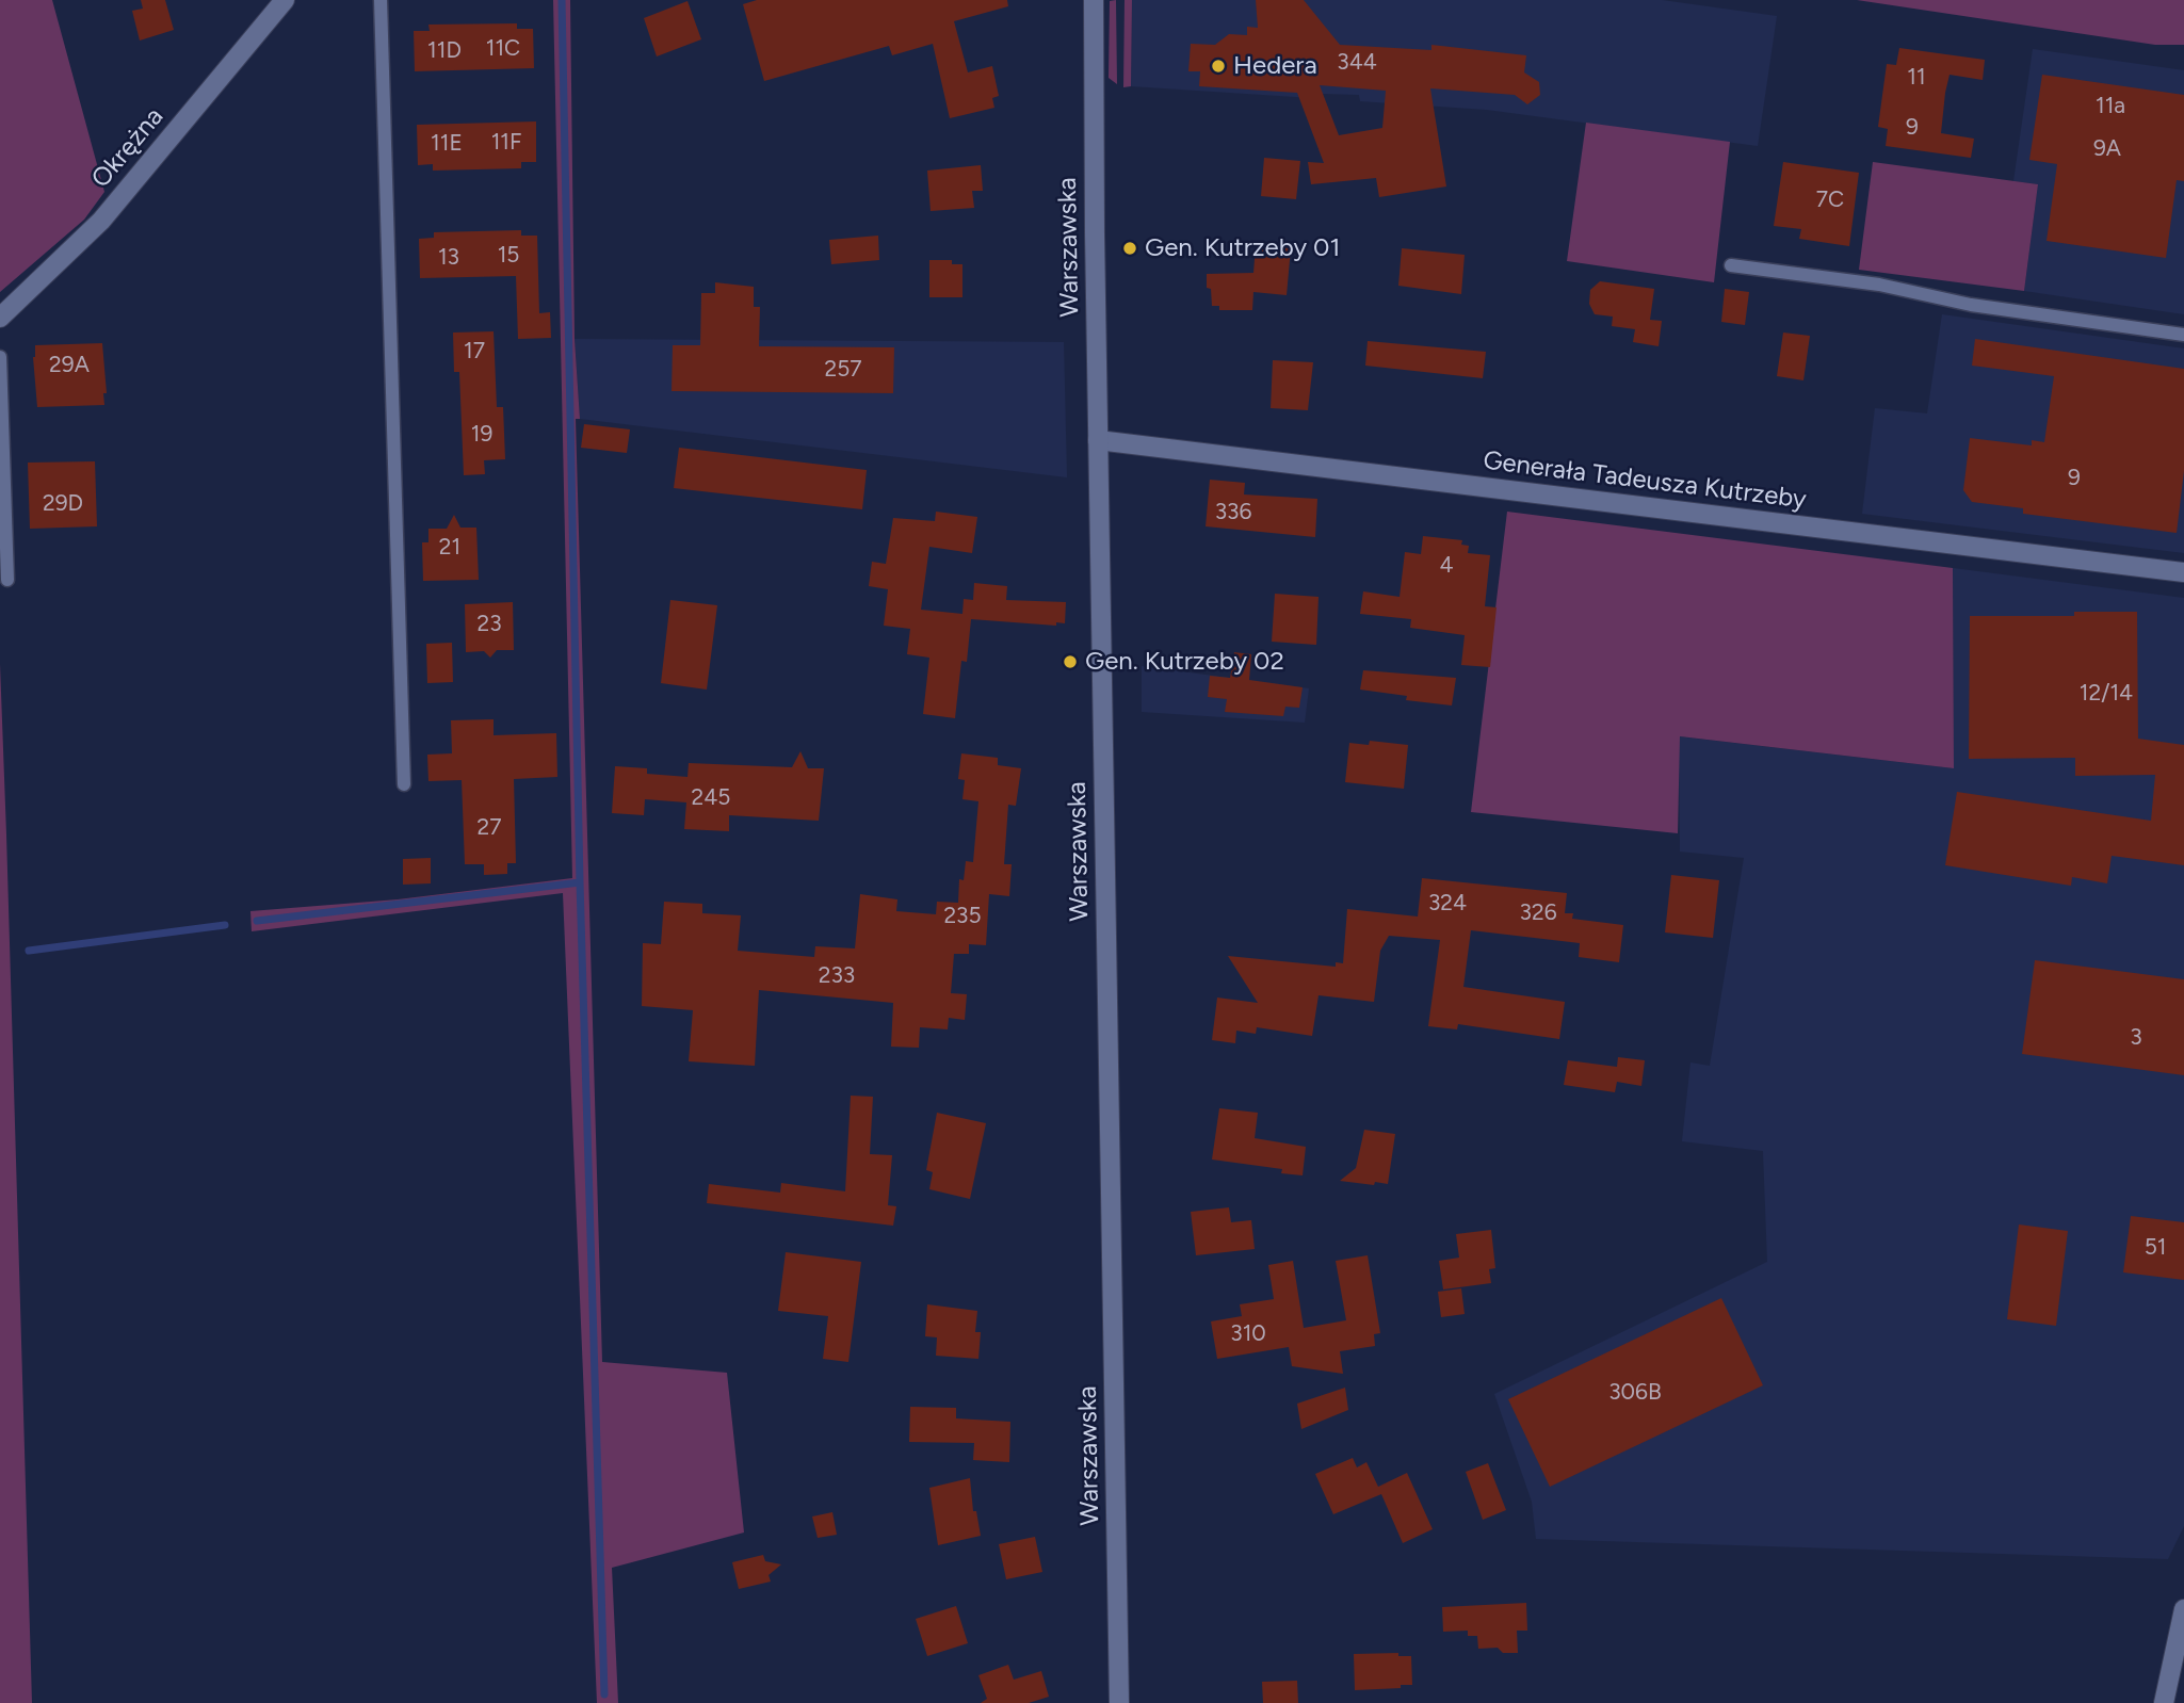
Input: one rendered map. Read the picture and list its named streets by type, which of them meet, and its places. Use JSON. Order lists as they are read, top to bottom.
{
  "streets": {
    "main road": ["Okrężna", "Warszawska", "Generała Tadeusza Kutrzeby"]
  },
  "crossings": [
    ["Warszawska", "Generała Tadeusza Kutrzeby"]
  ],
  "places": ["Hedera", "Gen. Kutrzeby 01", "Gen. Kutrzeby 02"],
  "house_numbers": [
    "11C",
    "11D",
    "344",
    "11",
    "11a",
    "9",
    "11F",
    "11E",
    "9A",
    "7C",
    "15",
    "13",
    "17",
    "29A",
    "257",
    "19",
    "9",
    "29D",
    "336",
    "21",
    "4",
    "23",
    "12/14",
    "245",
    "27",
    "324",
    "326",
    "235",
    "233",
    "3",
    "51",
    "310",
    "306B"
  ]
}
